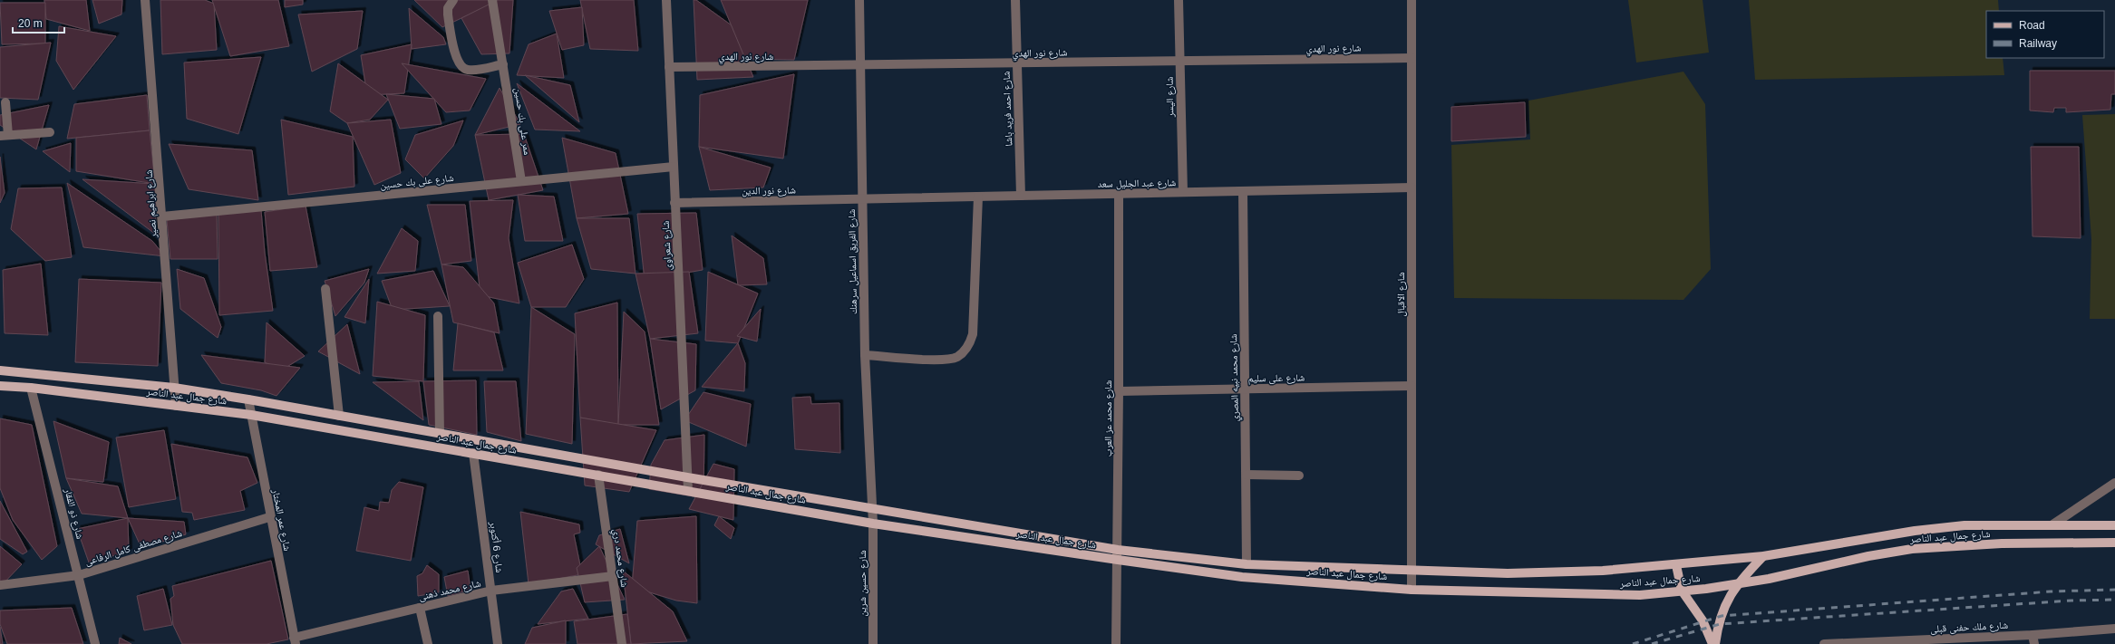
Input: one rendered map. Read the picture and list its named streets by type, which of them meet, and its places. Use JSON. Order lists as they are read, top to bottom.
{
  "streets": {
    "main road": ["شارع جمال عبد الناصر"],
    "street": [
      "شارع نور الهدي",
      "شارع اليسر",
      "شارع احمد فريد باشا",
      "ممر على بك حسين",
      "شارع على بك حسين",
      "شارع عبد الجليل سعد",
      "شارع نور الدين",
      "شارع ابراهيم نصير",
      "شارع شعراوى",
      "شارع الفريق اسماعيل سرهنك",
      "شارع الاقبال",
      "شارع محمد نبيه المصري",
      "شارع على سليم",
      "شارع محمد عز العرب",
      "شارع ذو الفقار",
      "شارع عمر المختار",
      "شارع مصطفى كامل الرفاعى",
      "شارع 6 أكتوبر",
      "شارع محمد دري",
      "شارع حسين شرين",
      "شارع محمد ذهنى",
      "شارع ملك حفنى قبلى"
    ]
  },
  "crossings": [
    ["شارع نور الهدي", "شارع اليسر"],
    ["شارع نور الهدي", "شارع احمد فريد باشا"],
    ["شارع نور الهدي", "شارع شعراوى"],
    ["شارع نور الهدي", "شارع الفريق اسماعيل سرهنك"],
    ["شارع نور الهدي", "شارع الاقبال"],
    ["شارع اليسر", "شارع عبد الجليل سعد"],
    ["شارع احمد فريد باشا", "شارع عبد الجليل سعد"],
    ["ممر على بك حسين", "شارع على بك حسين"],
    ["شارع على بك حسين", "شارع ابراهيم نصير"],
    ["شارع على بك حسين", "شارع شعراوى"],
    ["شارع عبد الجليل سعد", "شارع نور الدين"],
    ["شارع عبد الجليل سعد", "شارع الفريق اسماعيل سرهنك"],
    ["شارع عبد الجليل سعد", "شارع الاقبال"],
    ["شارع عبد الجليل سعد", "شارع محمد نبيه المصري"],
    ["شارع عبد الجليل سعد", "شارع محمد عز العرب"],
    ["شارع نور الدين", "شارع شعراوى"],
    ["شارع نور الدين", "شارع الفريق اسماعيل سرهنك"],
    ["شارع ابراهيم نصير", "شارع جمال عبد الناصر"],
    ["شارع شعراوى", "شارع جمال عبد الناصر"],
    ["شارع الفريق اسماعيل سرهنك", "شارع جمال عبد الناصر"],
    ["شارع الفريق اسماعيل سرهنك", "شارع حسين شرين"],
    ["شارع الاقبال", "شارع على سليم"],
    ["شارع الاقبال", "شارع جمال عبد الناصر"],
    ["شارع محمد نبيه المصري", "شارع على سليم"],
    ["شارع محمد نبيه المصري", "شارع جمال عبد الناصر"],
    ["شارع على سليم", "شارع محمد عز العرب"],
    ["شارع جمال عبد الناصر", "شارع محمد عز العرب"],
    ["شارع جمال عبد الناصر", "شارع ذو الفقار"],
    ["شارع جمال عبد الناصر", "شارع عمر المختار"],
    ["شارع جمال عبد الناصر", "شارع 6 أكتوبر"],
    ["شارع جمال عبد الناصر", "شارع محمد دري"],
    ["شارع جمال عبد الناصر", "شارع حسين شرين"],
    ["شارع ذو الفقار", "شارع مصطفى كامل الرفاعى"],
    ["شارع عمر المختار", "شارع مصطفى كامل الرفاعى"],
    ["شارع عمر المختار", "شارع محمد ذهنى"],
    ["شارع 6 أكتوبر", "شارع محمد ذهنى"],
    ["شارع محمد دري", "شارع محمد ذهنى"]
  ],
  "legend": ["Road", "Railway"],
  "scale_bar": "20 m"
}
